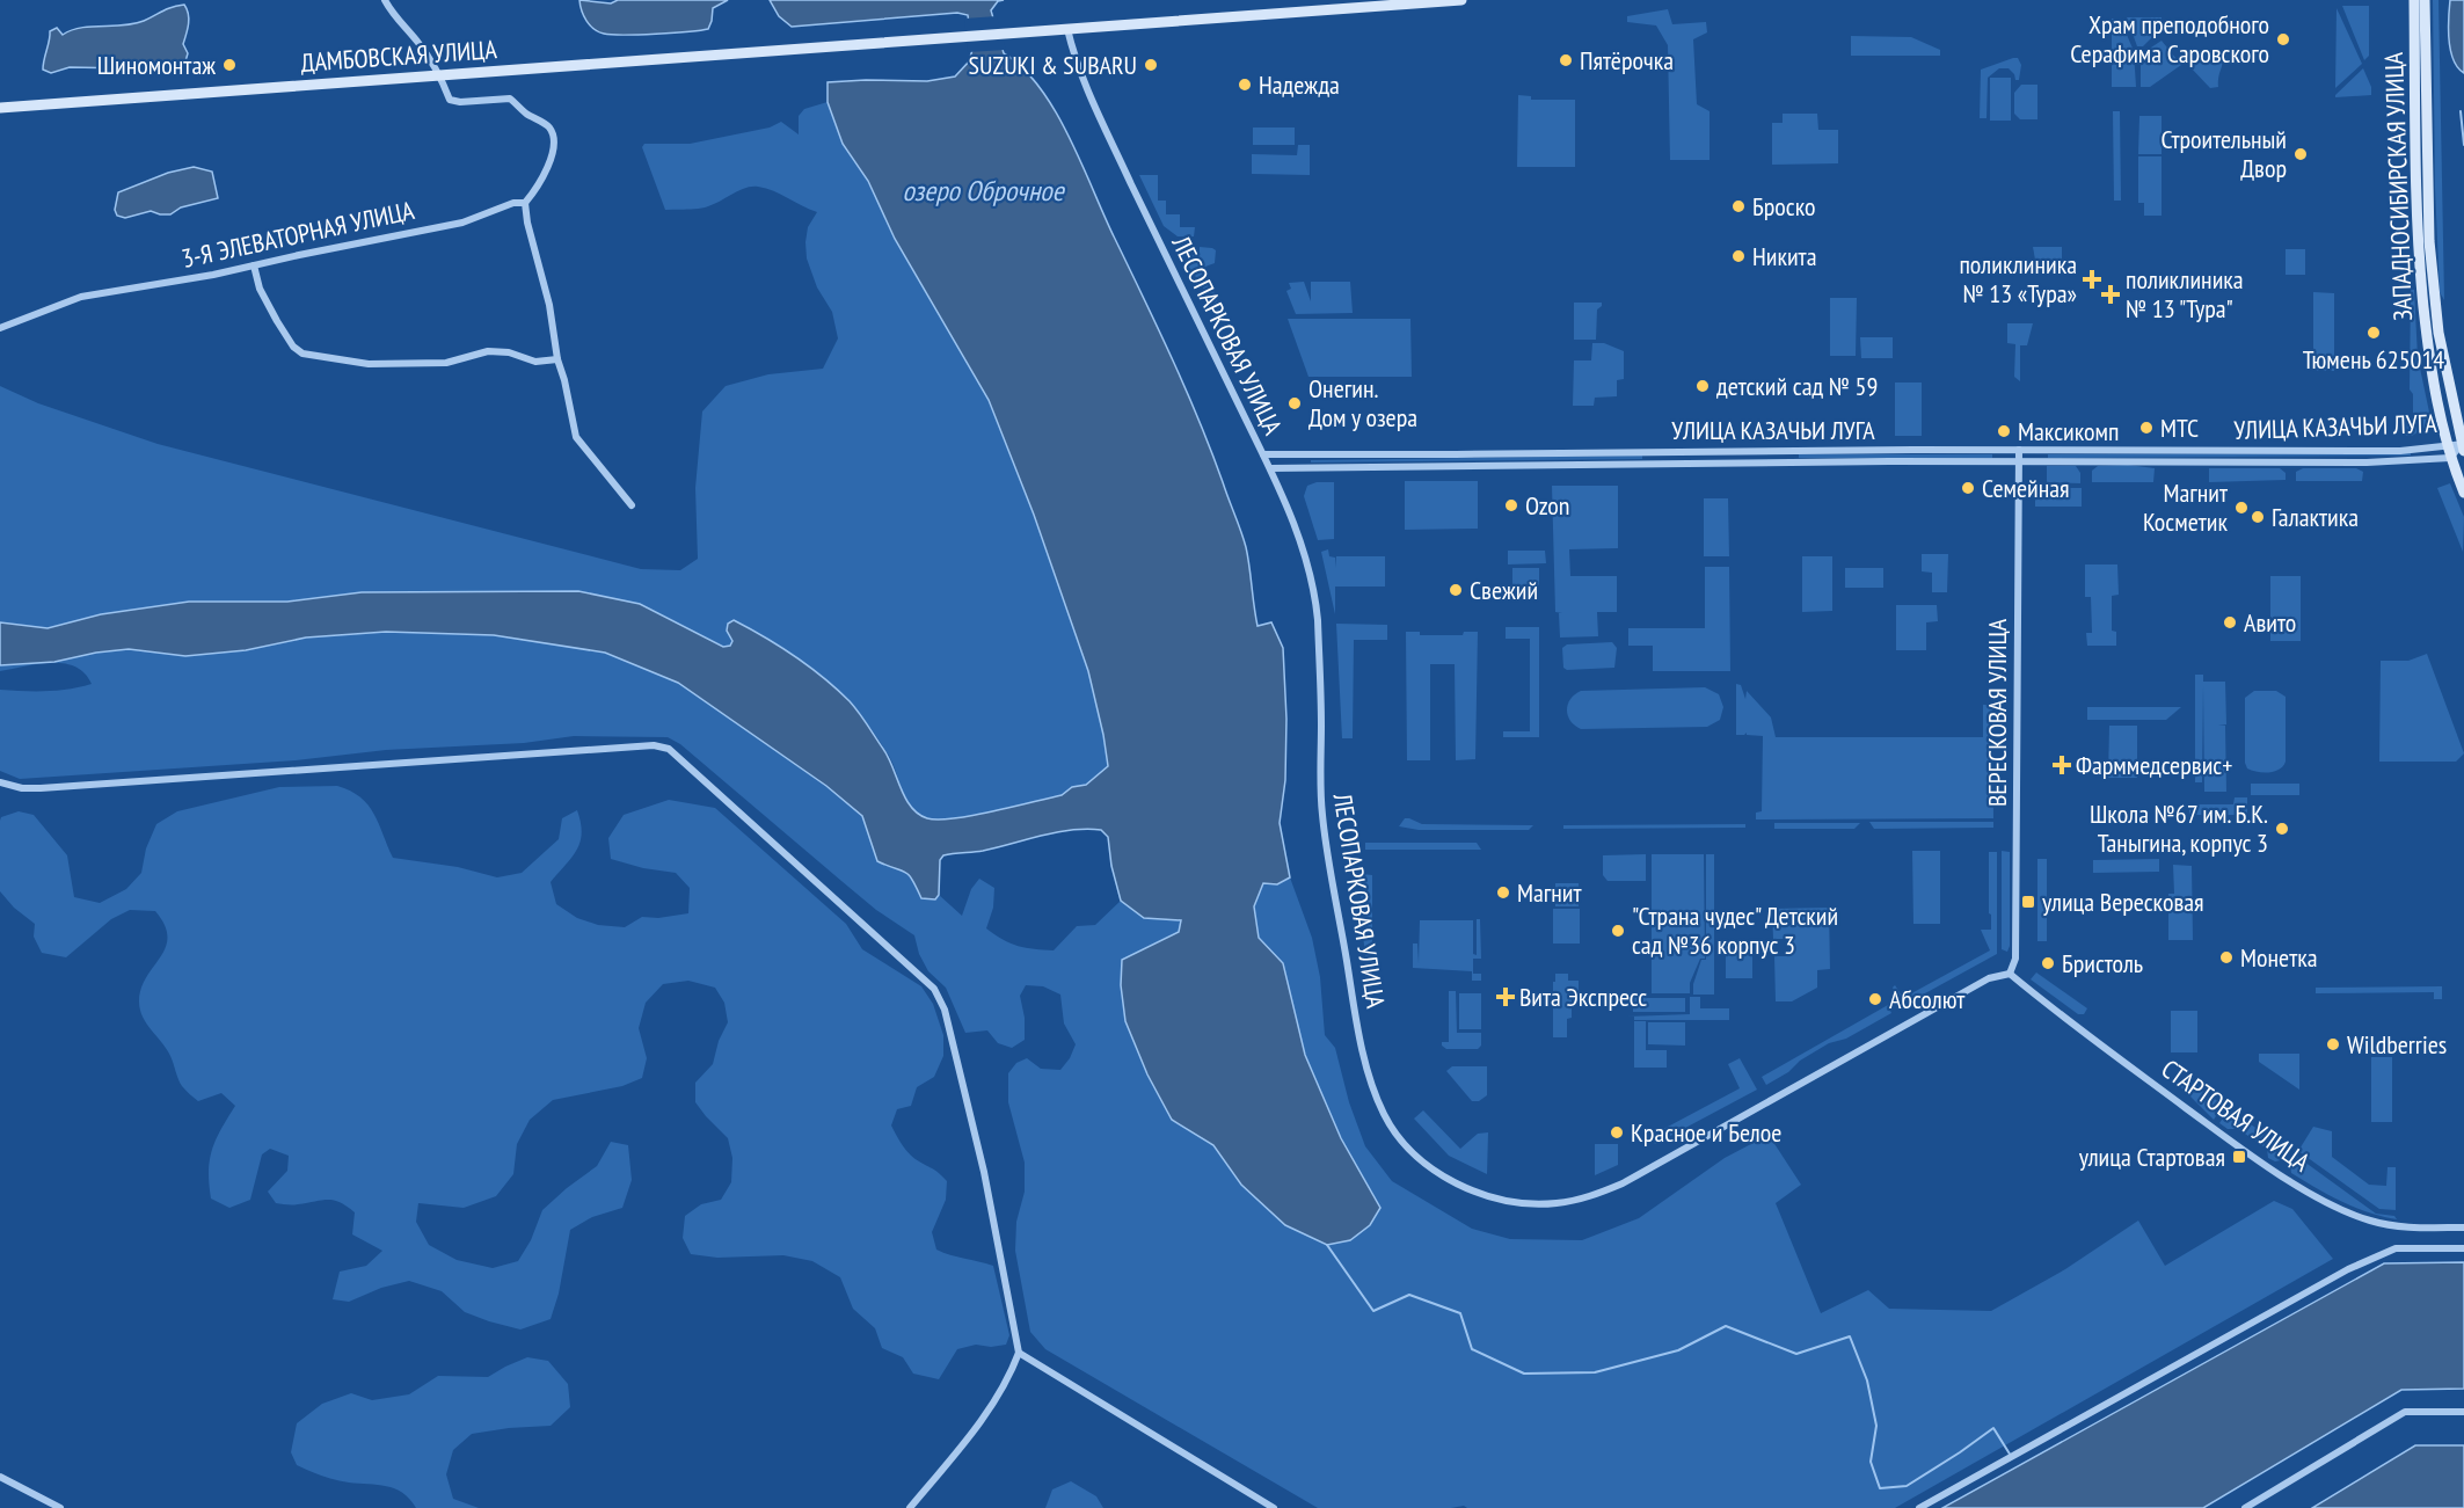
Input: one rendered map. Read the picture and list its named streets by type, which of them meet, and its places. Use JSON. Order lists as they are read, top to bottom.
{
  "streets": {
    "main road": ["ДАМБОВСКАЯ УЛИЦА", "ЗАПАДНОСИБИРСКАЯ УЛИЦА"],
    "street": [
      "3-Я ЭЛЕВАТОРНАЯ УЛИЦА",
      "ЛЕСОПАРКОВАЯ УЛИЦА",
      "УЛИЦА КАЗАЧЬИ ЛУГА",
      "ВЕРЕСКОВАЯ УЛИЦА",
      "СТАРТОВАЯ УЛИЦА"
    ]
  },
  "crossings": [
    ["ДАМБОВСКАЯ УЛИЦА", "ЛЕСОПАРКОВАЯ УЛИЦА"],
    ["ЗАПАДНОСИБИРСКАЯ УЛИЦА", "УЛИЦА КАЗАЧЬИ ЛУГА"],
    ["ЛЕСОПАРКОВАЯ УЛИЦА", "УЛИЦА КАЗАЧЬИ ЛУГА"],
    ["ЛЕСОПАРКОВАЯ УЛИЦА", "ВЕРЕСКОВАЯ УЛИЦА"],
    ["ЛЕСОПАРКОВАЯ УЛИЦА", "СТАРТОВАЯ УЛИЦА"],
    ["УЛИЦА КАЗАЧЬИ ЛУГА", "ВЕРЕСКОВАЯ УЛИЦА"],
    ["ВЕРЕСКОВАЯ УЛИЦА", "СТАРТОВАЯ УЛИЦА"]
  ],
  "water": ["озеро Оброчное"],
  "places": {
    "other": [
      "Храм преподобного Серафима Саровского",
      "Пятёрочка",
      "Шиномонтаж",
      "SUZUKI & SUBARU",
      "Надежда",
      "Строительный Двор",
      "Броско",
      "Никита",
      "Тюмень 625014",
      "детский сад № 59",
      "Онегин. Дом у озера",
      "МТС",
      "Максикомп",
      "Семейная",
      "Ozon",
      "Магнит Косметик",
      "Галактика",
      "Свежий",
      "Авито",
      "Школа №67 им. Б.К. Таныгина, корпус 3",
      "Магнит",
      "\"Страна чудес\" Детский сад №36 корпус 3",
      "Монетка",
      "Бристоль",
      "Абсолют",
      "Wildberries",
      "Красное и Белое"
    ],
    "health": [
      "поликлиника № 13 «Тура»",
      "поликлиника № 13 \"Тура\"",
      "Фарммедсервис+",
      "Вита Экспресс"
    ],
    "transit": ["улица Вересковая", "улица Стартовая"]
  }
}
